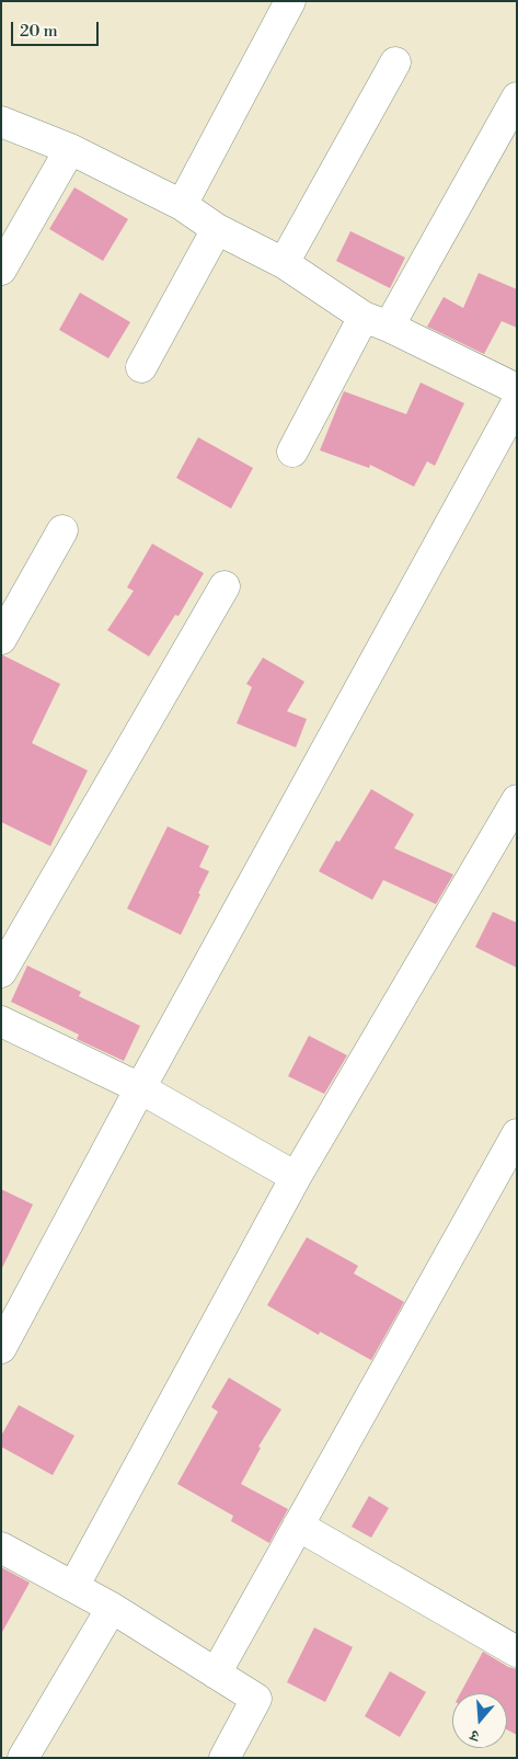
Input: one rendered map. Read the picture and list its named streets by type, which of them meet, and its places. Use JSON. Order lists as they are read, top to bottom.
{
  "scale_bar": "20 m",
  "north": "bottom"
}
